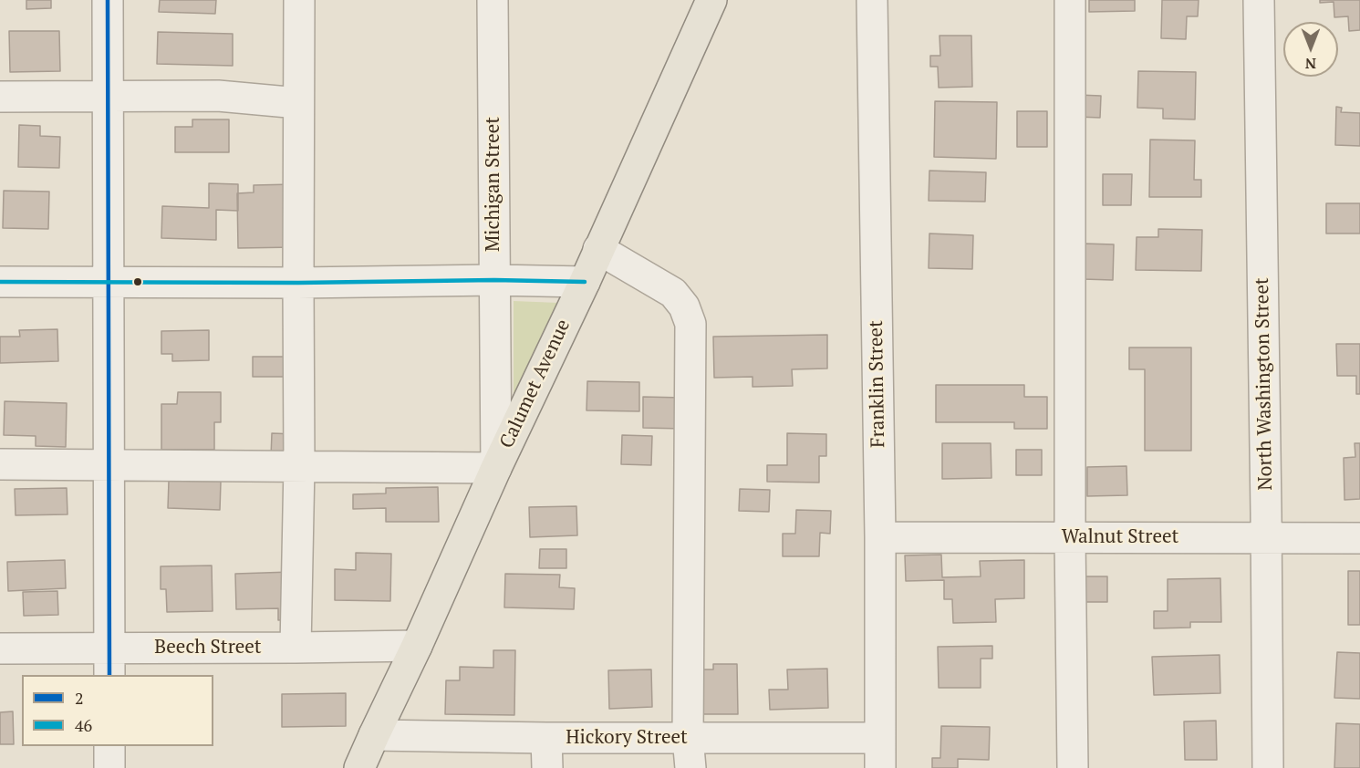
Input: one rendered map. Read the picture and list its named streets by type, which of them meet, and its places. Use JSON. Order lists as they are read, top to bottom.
{
  "streets": {
    "main road": ["Calumet Avenue"],
    "street": [
      "Michigan Street",
      "Franklin Street",
      "North Washington Street",
      "Walnut Street",
      "Beech Street",
      "Hickory Street"
    ]
  },
  "crossings": [
    ["Michigan Street", "Calumet Avenue"],
    ["Calumet Avenue", "Beech Street"],
    ["Calumet Avenue", "Hickory Street"],
    ["Franklin Street", "Walnut Street"],
    ["Franklin Street", "Hickory Street"],
    ["North Washington Street", "Walnut Street"]
  ],
  "lines": ["transit line 2", "transit line 46"],
  "legend": ["2", "46"],
  "north": "bottom"
}
